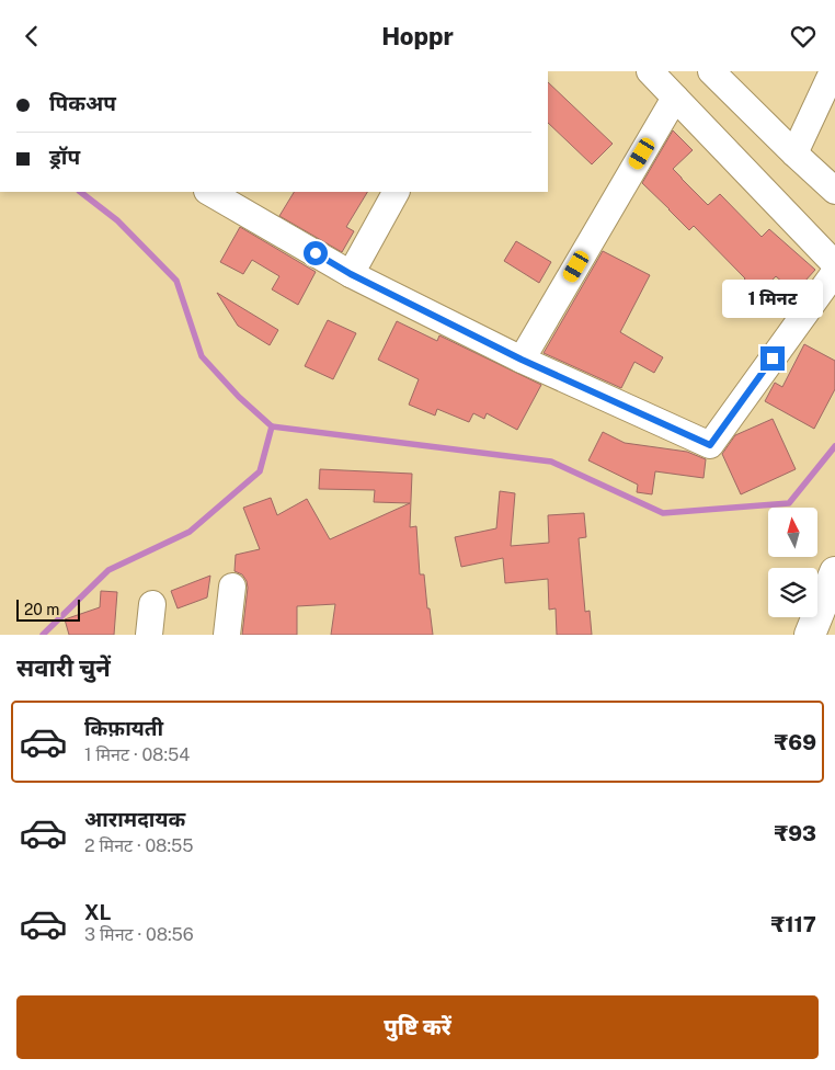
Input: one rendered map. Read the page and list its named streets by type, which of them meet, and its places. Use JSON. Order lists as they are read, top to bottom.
{
  "scale_bar": "20 m",
  "north": "top",
  "page": {
    "header": "Hoppr",
    "banner": ["पिकअप", "ड्रॉप"],
    "bubble": "1 मिनट",
    "scale": "20 m",
    "heading": "सवारी चुनें",
    "list": [
      {
        "name": "किफ़ायती",
        "note": "1 मिनट · 08:54",
        "value": "₹69"
      },
      {
        "name": "आरामदायक",
        "note": "2 मिनट · 08:55",
        "value": "₹93"
      },
      {
        "name": "XL",
        "note": "3 मिनट · 08:56",
        "value": "₹117"
      }
    ],
    "buttons": "पुष्टि करें"
  }
}
